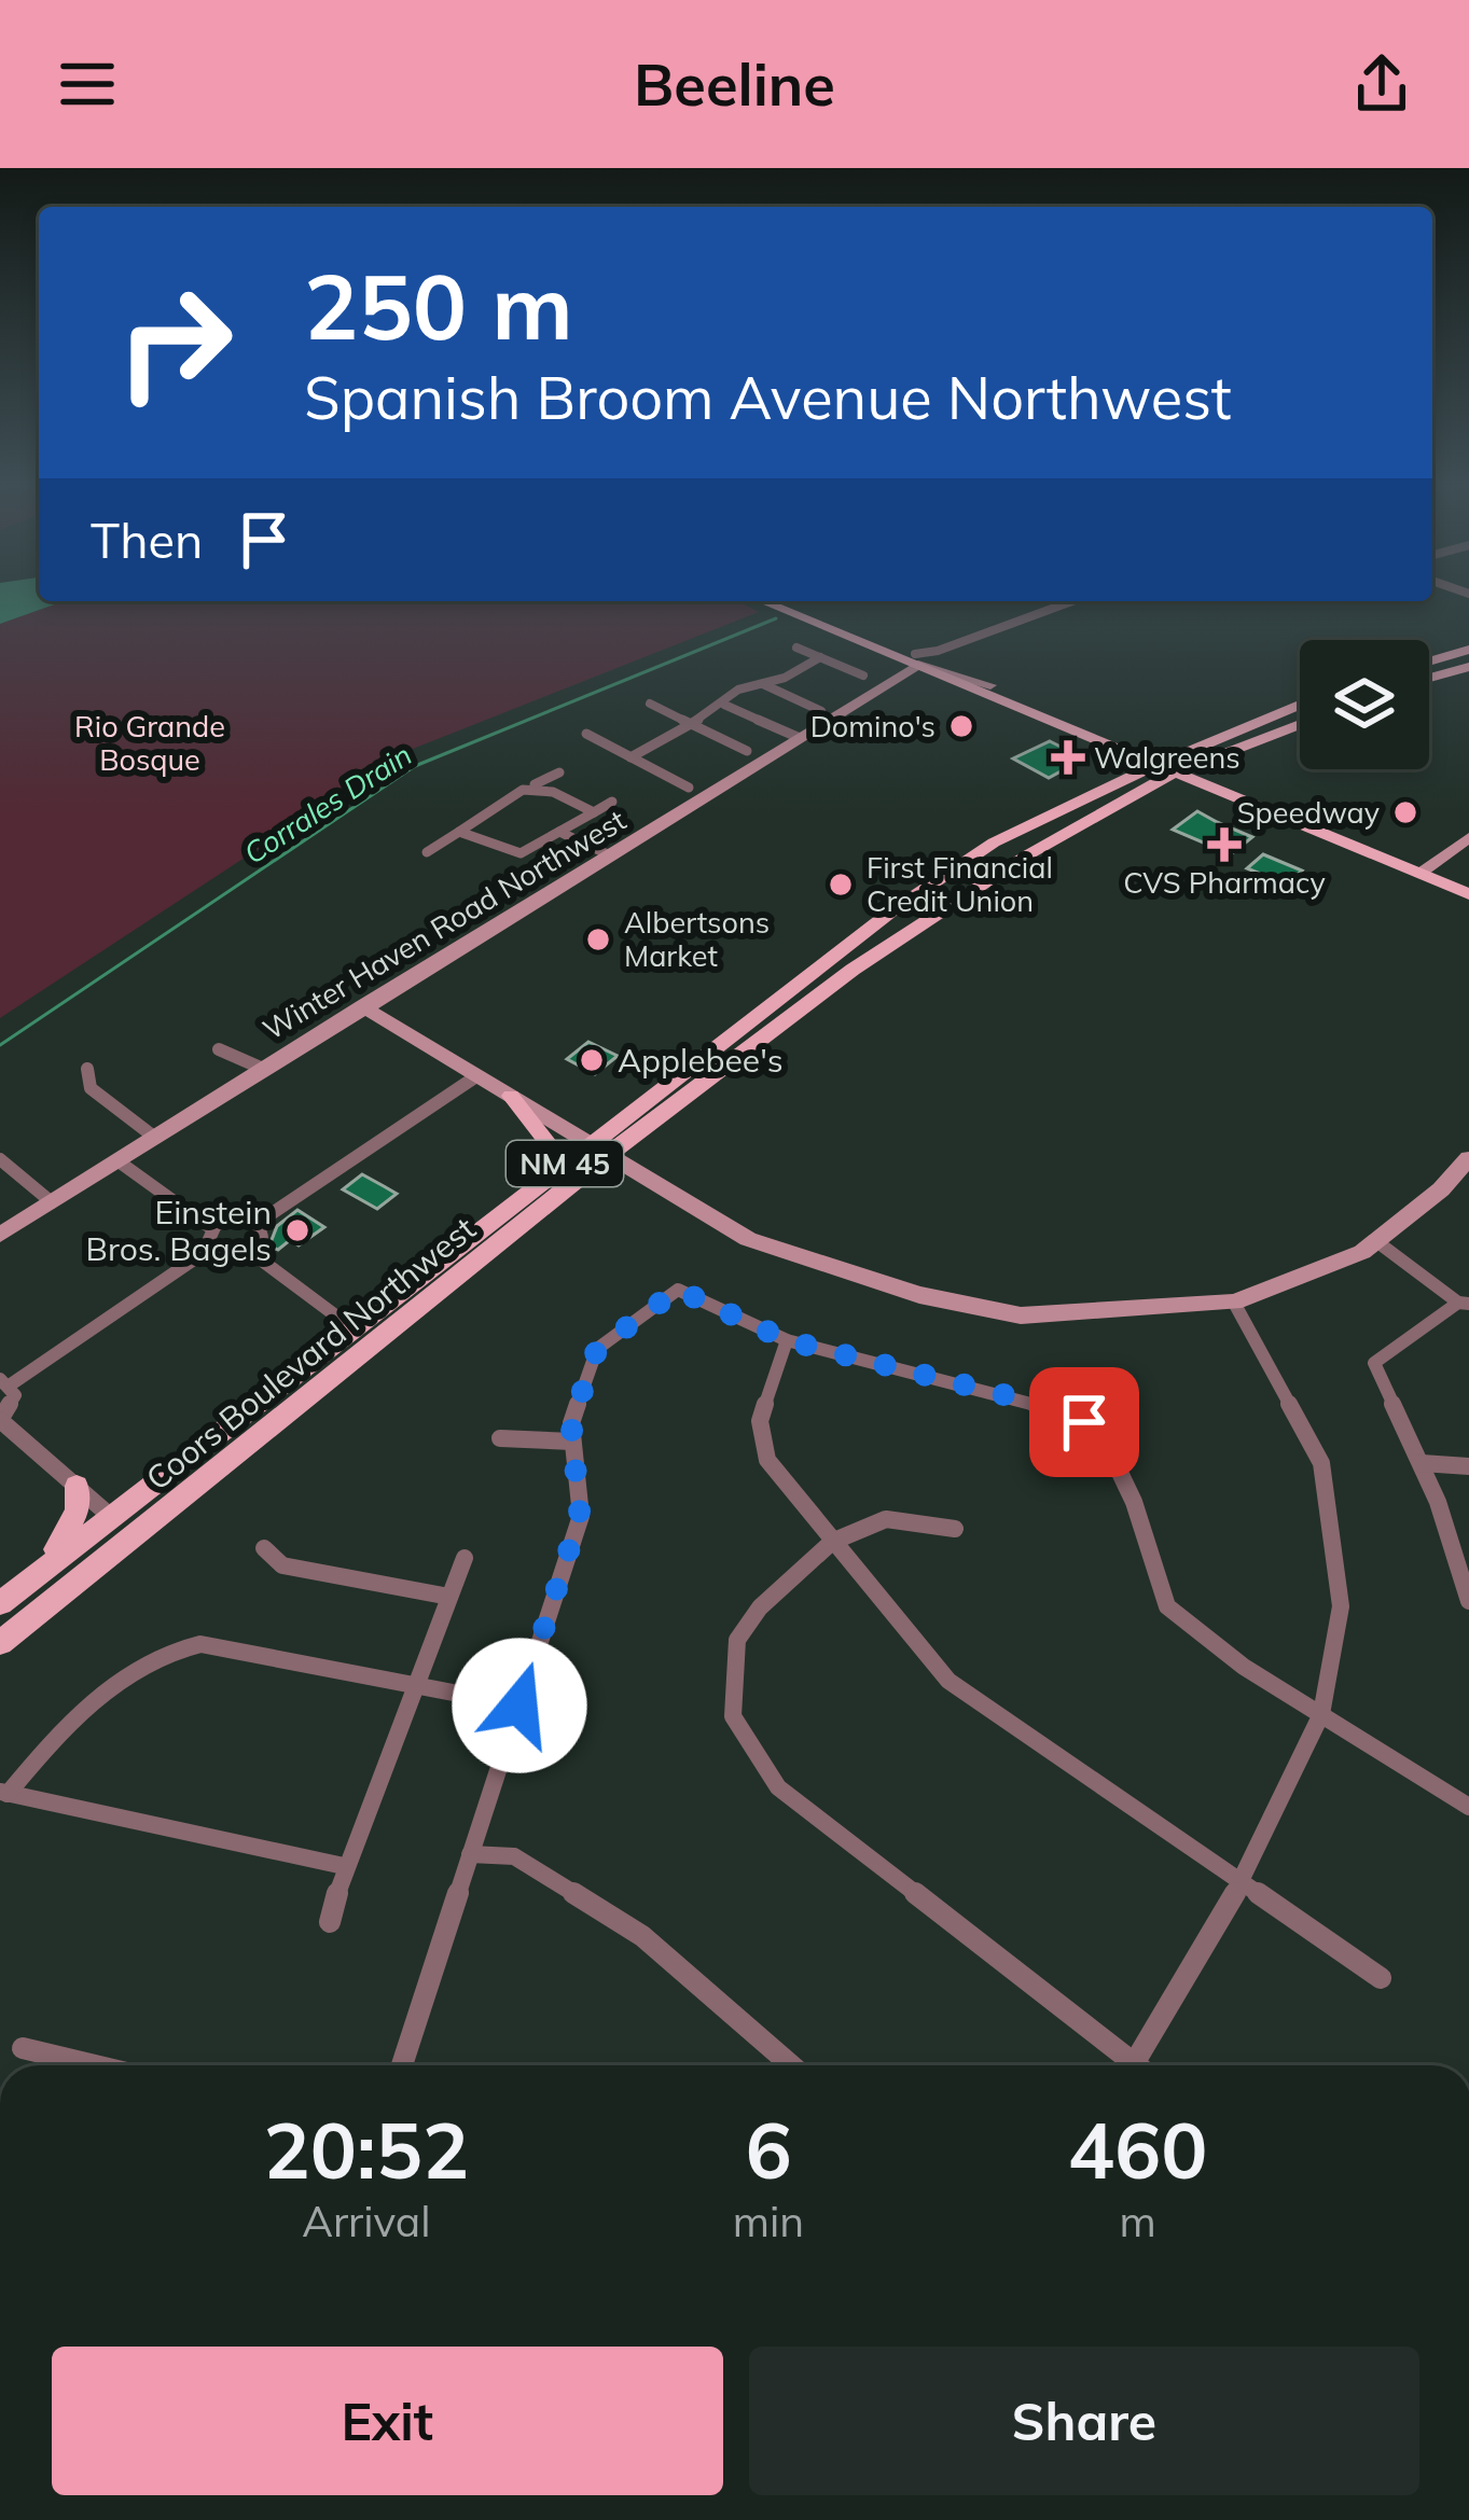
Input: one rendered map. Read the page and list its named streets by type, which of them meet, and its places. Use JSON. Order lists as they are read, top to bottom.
{
  "streets": {
    "main road": ["NM 45", "Coors Boulevard Northwest"],
    "street": ["Winter Haven Road Northwest"]
  },
  "water": ["Corrales Drain"],
  "parks": ["Rio Grande Bosque"],
  "places": {
    "other": [
      "Domino's",
      "Speedway",
      "First Financial Credit Union",
      "Albertsons Market",
      "Applebee's",
      "Einstein Bros. Bagels"
    ],
    "health": ["Walgreens", "CVS Pharmacy"]
  },
  "page": {
    "header": "Beeline",
    "turn": ["250 m", "Spanish Broom Avenue Northwest"],
    "then": "Then",
    "eta": [
      "20:52",
      "Arrival",
      "6",
      "min",
      "460",
      "m"
    ],
    "buttons": ["Exit", "Share"]
  }
}
